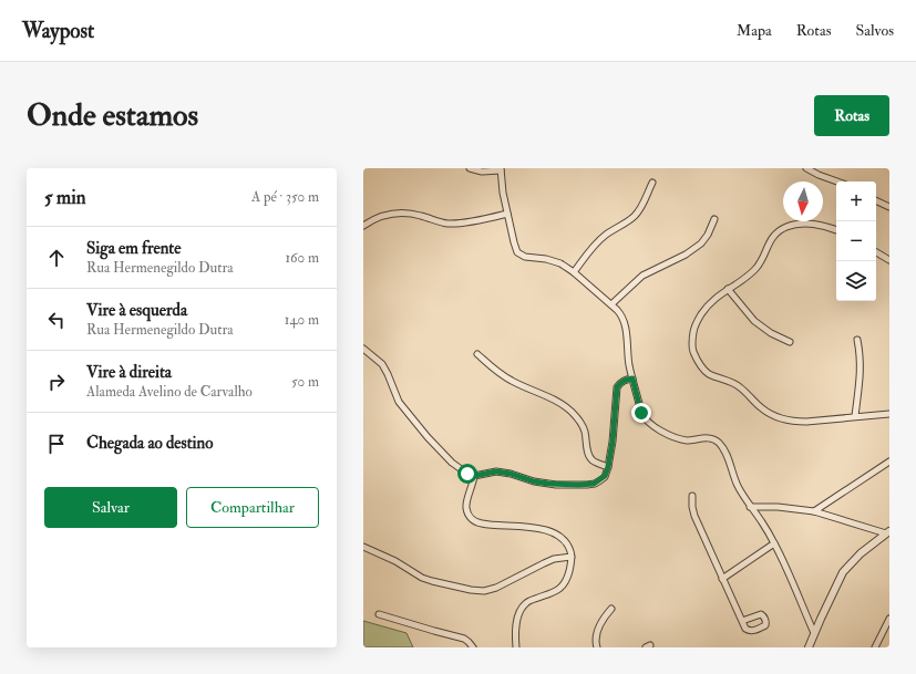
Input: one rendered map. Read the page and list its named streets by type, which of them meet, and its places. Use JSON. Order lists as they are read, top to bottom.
{
  "north": "bottom",
  "page": {
    "header": "Waypost",
    "nav": ["Mapa", "Rotas", "Salvos"],
    "buttons": [
      "Rotas",
      ["Salvar", "Compartilhar"]
    ],
    "title": "Onde estamos",
    "heading": ["5 min", "A pé · 350 m"],
    "map_buttons": ["+", "−"],
    "list": [
      ["Siga em frente", "Rua Hermenegildo Dutra", "160 m"],
      ["Vire à esquerda", "Rua Hermenegildo Dutra", "140 m"],
      ["Vire à direita", "Alameda Avelino de Carvalho", "50 m"],
      "Chegada ao destino"
    ]
  }
}
